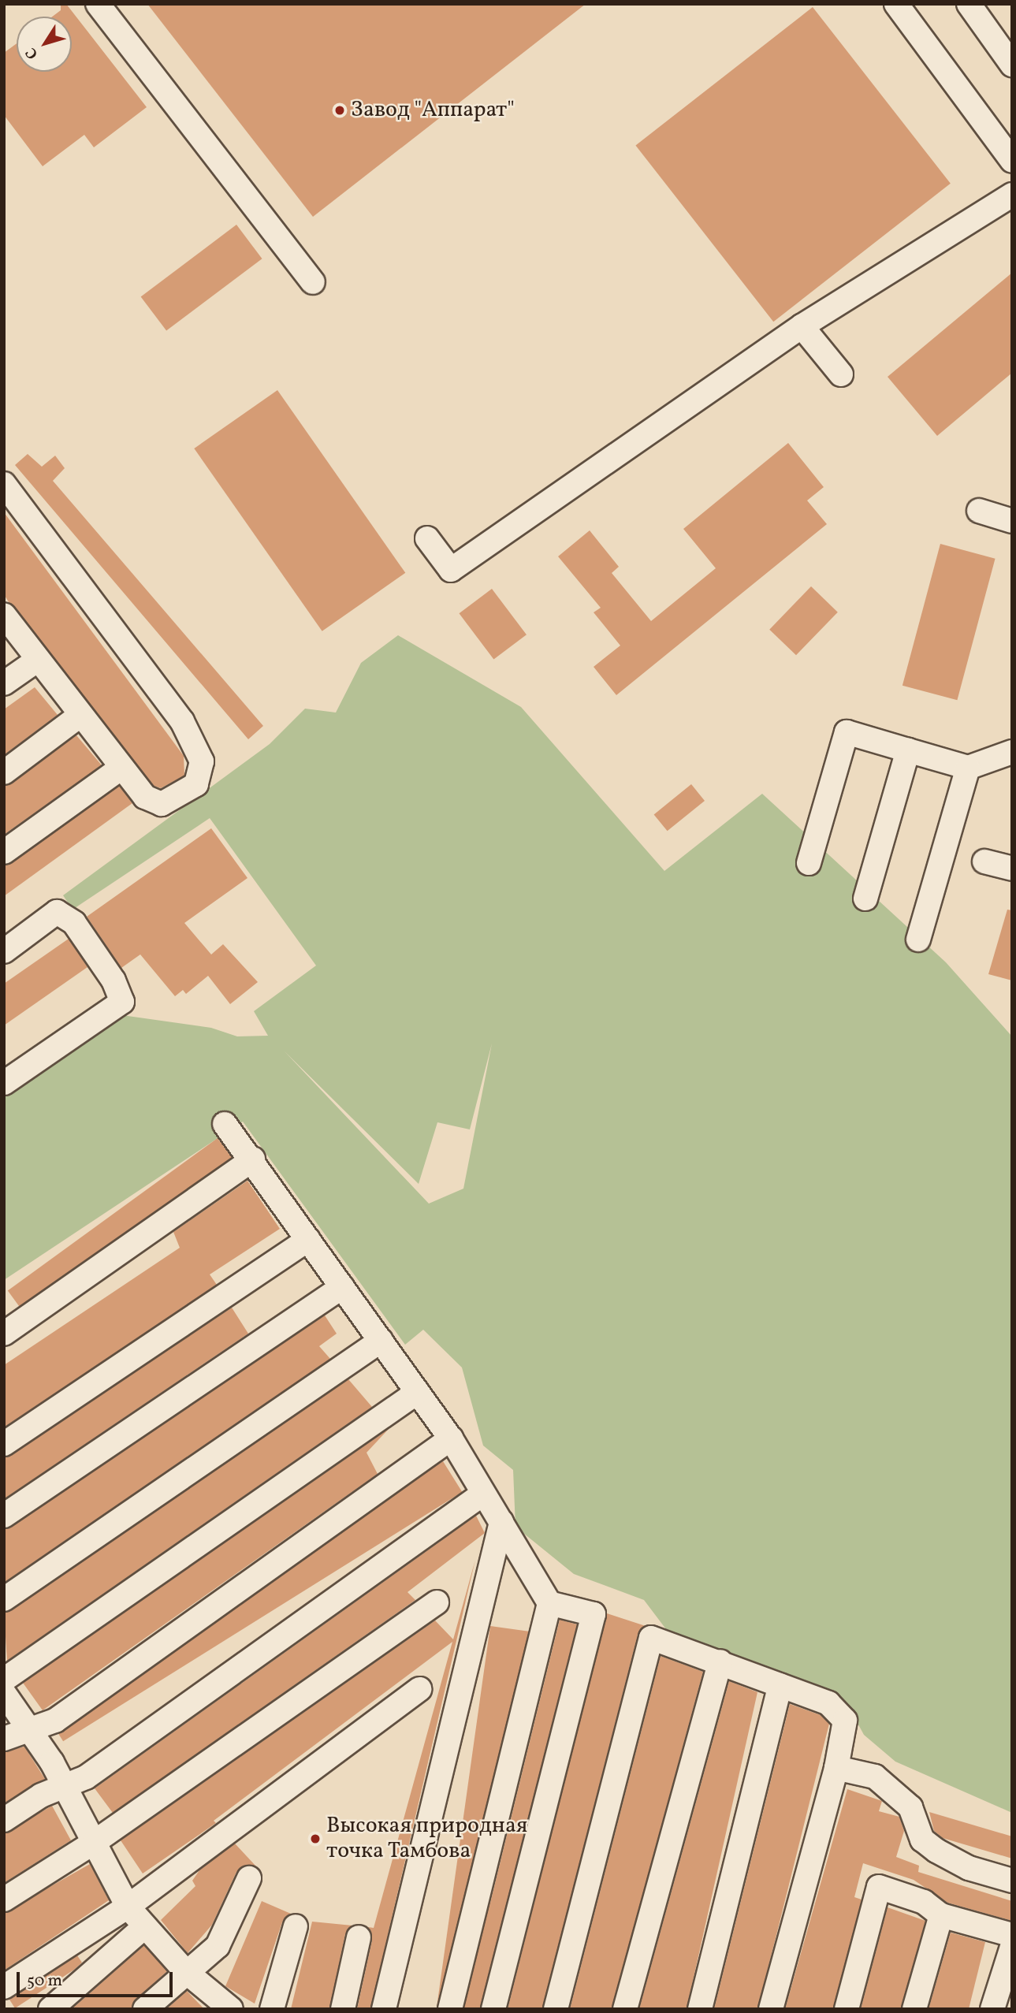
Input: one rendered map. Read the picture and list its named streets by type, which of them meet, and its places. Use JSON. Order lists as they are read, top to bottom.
{
  "places": ["Завод \"Аппарат\"", "Высокая природная точка Тамбова"],
  "scale_bar": "50 m",
  "north": "bottom left"
}
